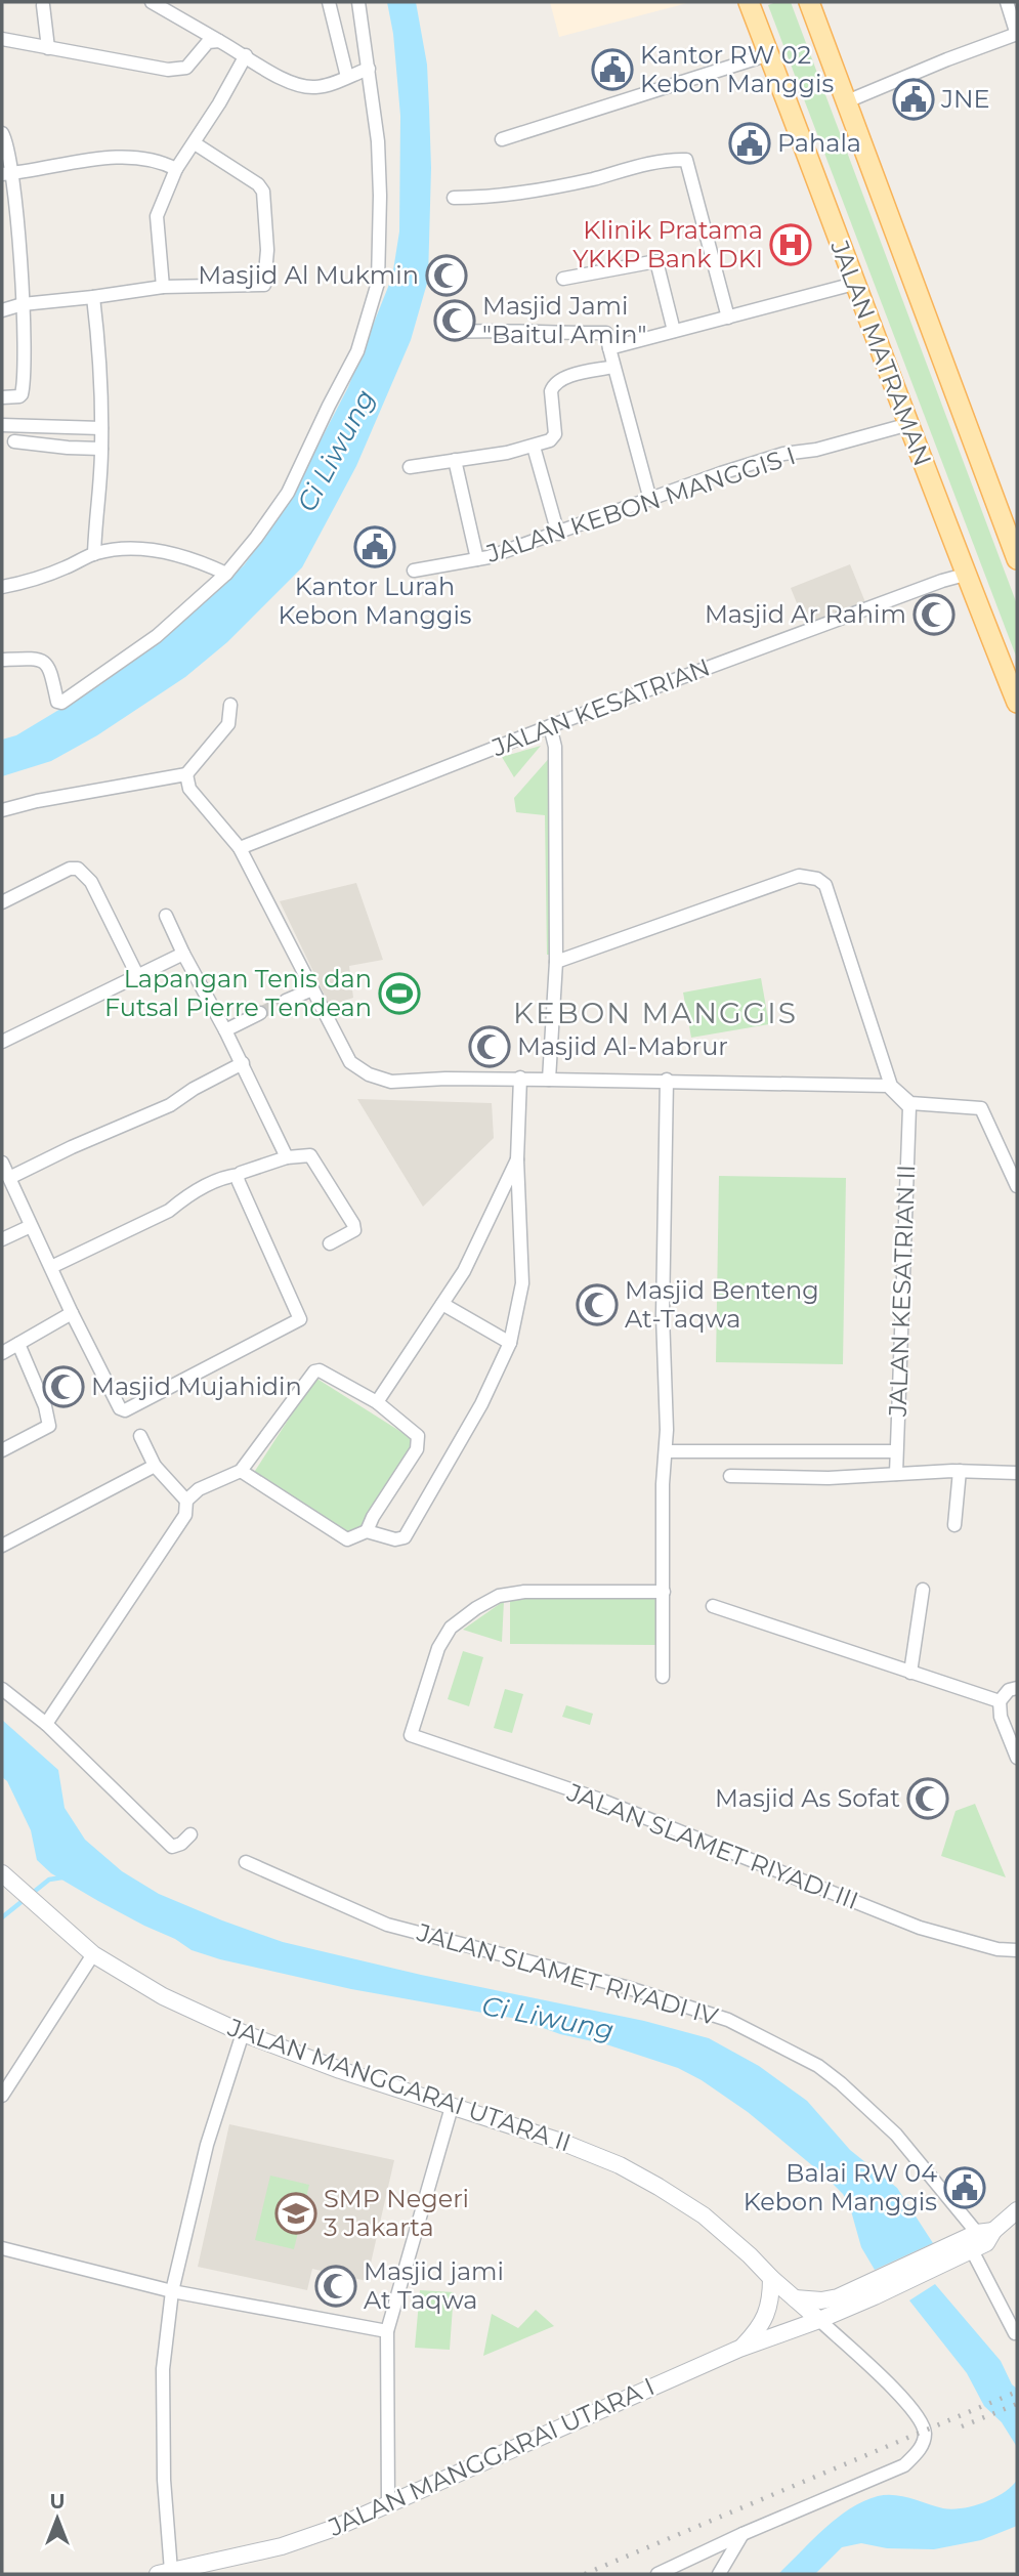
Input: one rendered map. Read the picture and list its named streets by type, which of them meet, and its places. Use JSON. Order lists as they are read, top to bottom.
{
  "streets": {
    "main road": ["JALAN MATRAMAN"],
    "street": [
      "JALAN KEBON MANGGIS I",
      "JALAN KESATRIAN",
      "JALAN KESATRIAN II",
      "JALAN SLAMET RIYADI III",
      "JALAN SLAMET RIYADI IV",
      "JALAN MANGGARAI UTARA II",
      "JALAN MANGGARAI UTARA I"
    ]
  },
  "crossings": [
    ["JALAN MATRAMAN", "JALAN KEBON MANGGIS I"],
    ["JALAN MATRAMAN", "JALAN KESATRIAN"],
    ["JALAN MANGGARAI UTARA II", "JALAN MANGGARAI UTARA I"]
  ],
  "districts": ["KEBON MANGGIS"],
  "water": ["Ci Liwung"],
  "places": {
    "public building": [
      "Kantor RW 02 Kebon Manggis",
      "JNE",
      "Pahala",
      "Kantor Lurah Kebon Manggis",
      "Balai RW 04 Kebon Manggis"
    ],
    "hospital": ["Klinik Pratama YKKP Bank DKI"],
    "mosque": [
      "Masjid Al Mukmin",
      "Masjid Jami \"Baitul Amin\"",
      "Masjid Ar Rahim",
      "Masjid Al-Mabrur",
      "Masjid Benteng At-Taqwa",
      "Masjid Mujahidin",
      "Masjid As Sofat",
      "Masjid jami At Taqwa"
    ],
    "sports": ["Lapangan Tenis dan Futsal Pierre Tendean"],
    "school or university": ["SMP Negeri 3 Jakarta"]
  },
  "north": "top"
}
